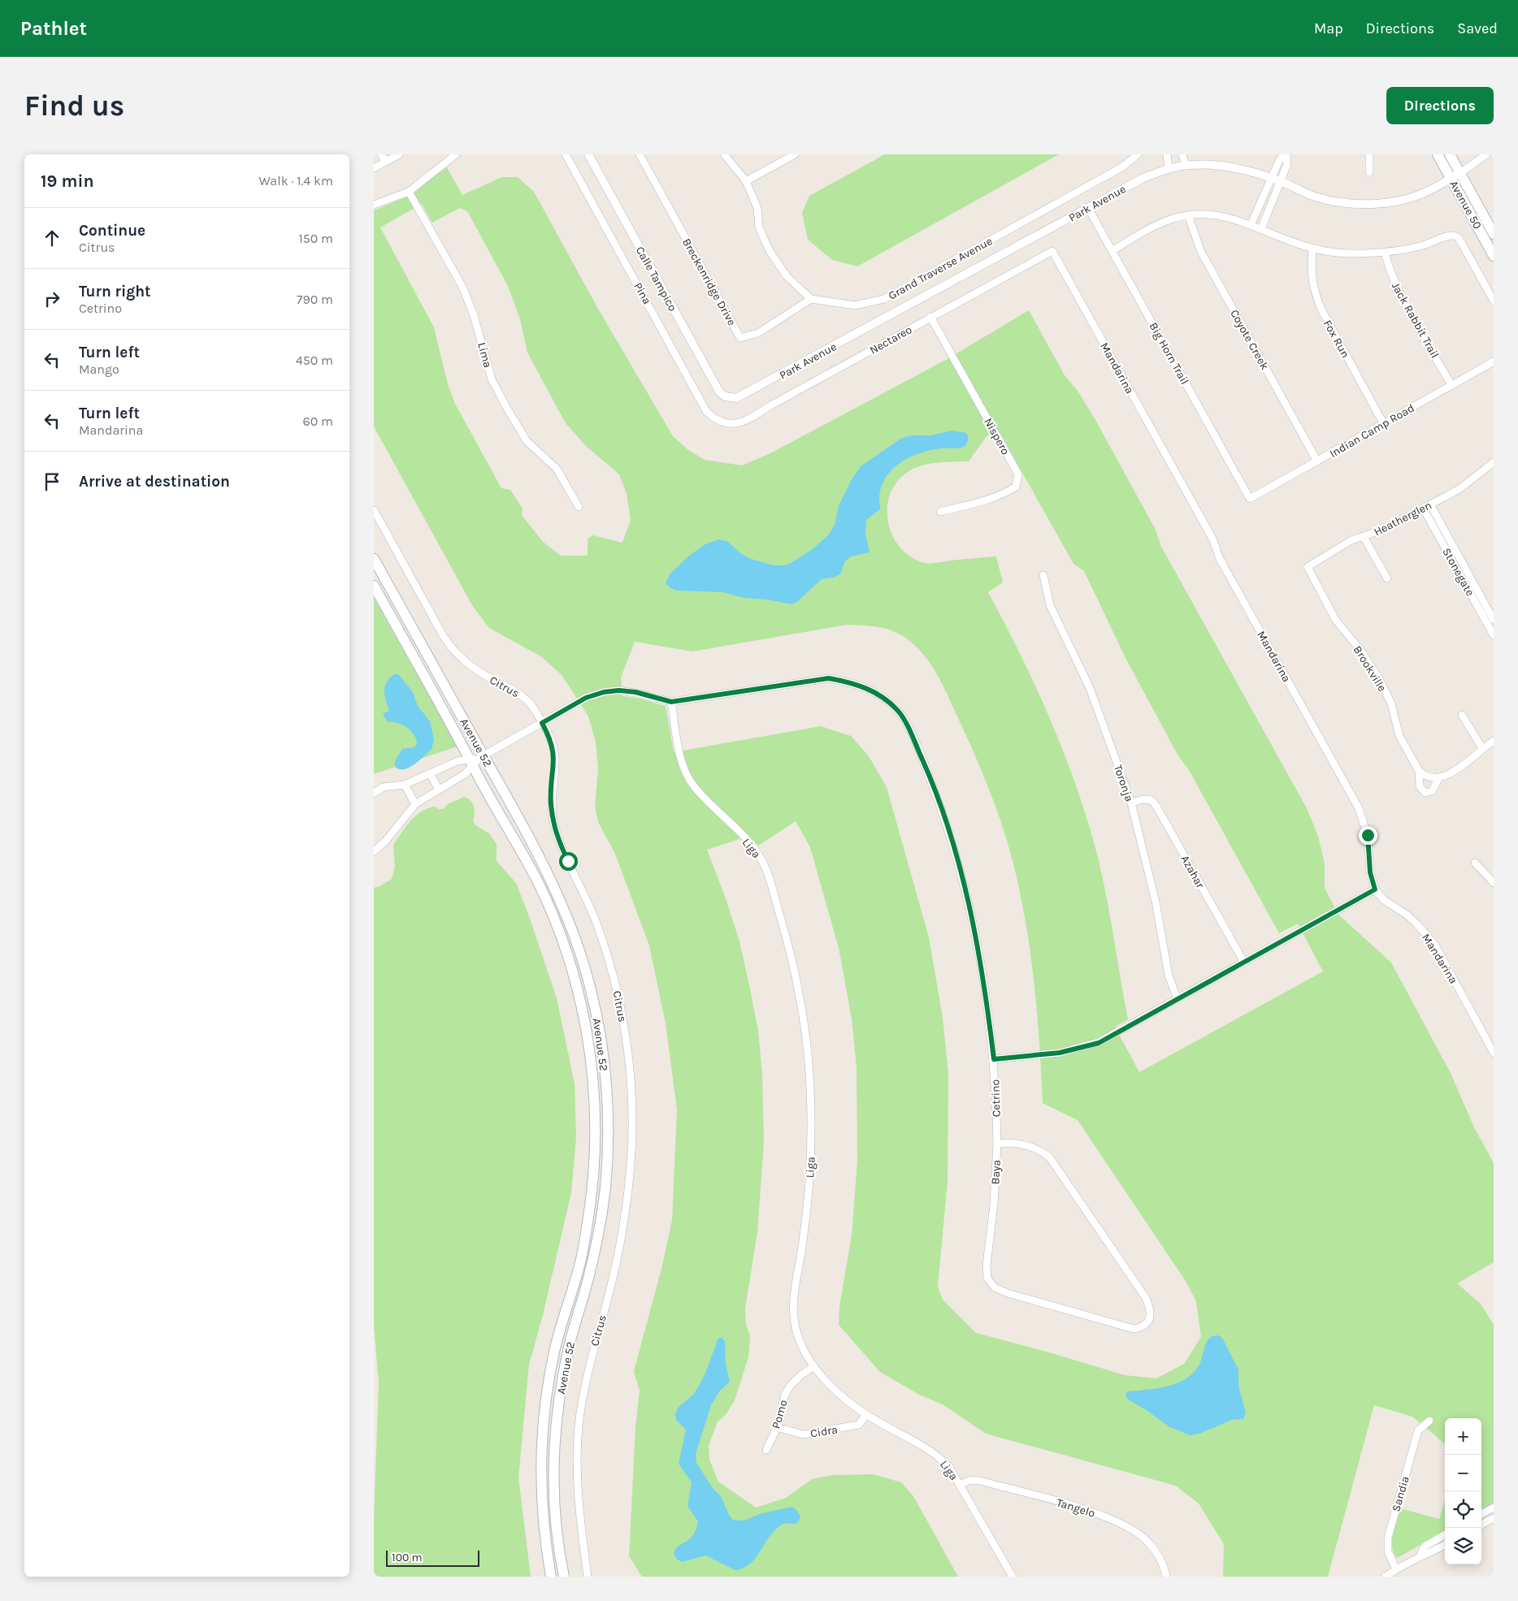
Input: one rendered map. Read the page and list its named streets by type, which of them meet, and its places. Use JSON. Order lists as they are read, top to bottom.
{
  "streets": {
    "main road": ["Avenue 50", "Avenue 52"],
    "street": [
      "Park Avenue",
      "Grand Traverse Avenue",
      "Calle Tampico",
      "Breckenridge Drive",
      "Pina",
      "Jack Rabbit Trail",
      "Fox Run",
      "Nectareo",
      "Coyote Creek",
      "Big Horn Trail",
      "Lima",
      "Mandarina",
      "Indian Camp Road",
      "Nispero",
      "Heatherglen",
      "Stonegate",
      "Brookville",
      "Citrus",
      "Toronja",
      "Liga",
      "Azahar",
      "Cetrino",
      "Baya",
      "Pomo",
      "Cidra",
      "Sandia",
      "Tangelo"
    ]
  },
  "crossings": [
    ["Park Avenue", "Avenue 50"],
    ["Park Avenue", "Calle Tampico"],
    ["Park Avenue", "Big Horn Trail"],
    ["Grand Traverse Avenue", "Breckenridge Drive"],
    ["Pina", "Nectareo"],
    ["Jack Rabbit Trail", "Indian Camp Road"],
    ["Fox Run", "Indian Camp Road"],
    ["Nectareo", "Mandarina"],
    ["Nectareo", "Nispero"],
    ["Coyote Creek", "Indian Camp Road"],
    ["Big Horn Trail", "Indian Camp Road"],
    ["Heatherglen", "Stonegate"],
    ["Heatherglen", "Brookville"],
    ["Citrus", "Cetrino"],
    ["Avenue 52", "Cetrino"],
    ["Toronja", "Azahar"],
    ["Liga", "Cetrino"],
    ["Liga", "Pomo"],
    ["Liga", "Cidra"],
    ["Liga", "Tangelo"],
    ["Cetrino", "Baya"],
    ["Pomo", "Cidra"]
  ],
  "scale_bar": "100 m",
  "page": {
    "header": "Pathlet",
    "nav": ["Map", "Directions", "Saved"],
    "buttons": "Directions",
    "title": "Find us",
    "heading": ["19 min", "Walk · 1.4 km"],
    "list": [
      ["Continue", "Citrus", "150 m"],
      ["Turn right", "Cetrino", "790 m"],
      ["Turn left", "Mango", "450 m"],
      ["Turn left", "Mandarina", "60 m"],
      "Arrive at destination"
    ],
    "map_buttons": ["+", "−"],
    "scale": "100 m"
  }
}
